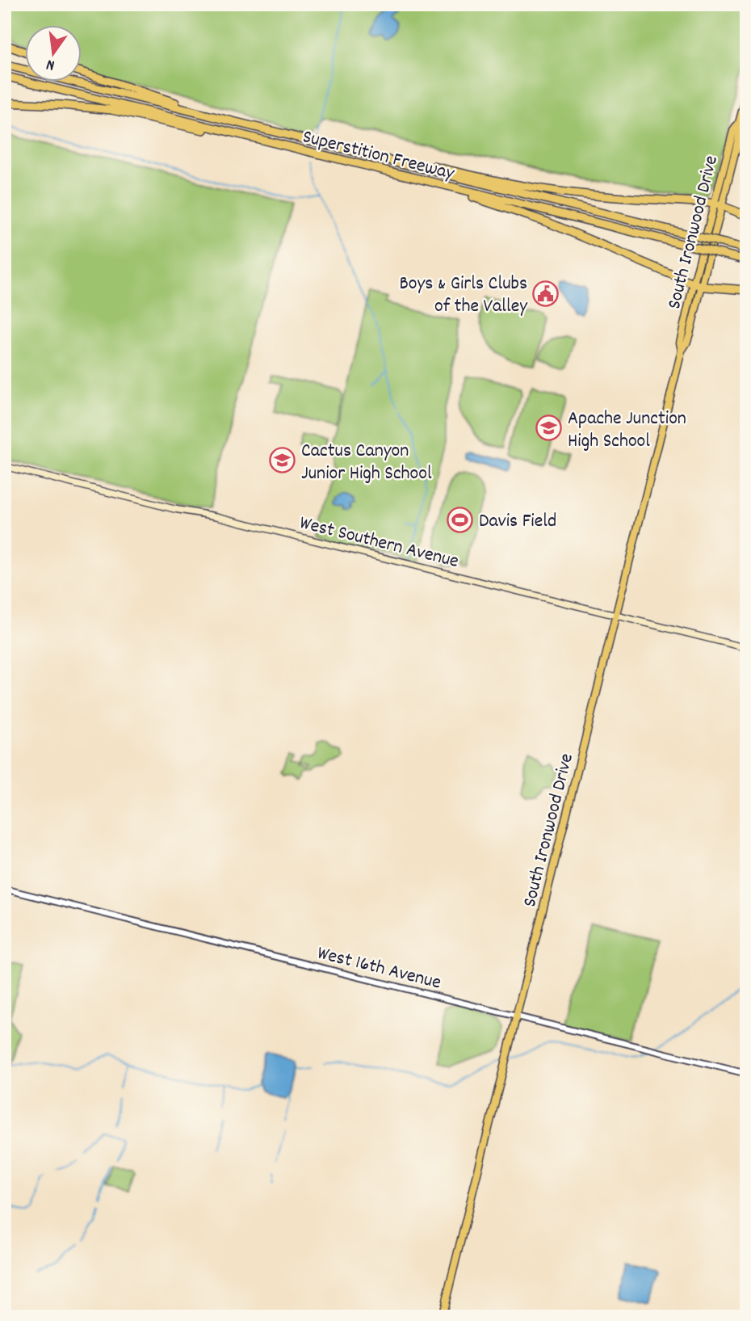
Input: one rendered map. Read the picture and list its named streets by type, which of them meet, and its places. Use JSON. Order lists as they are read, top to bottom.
{
  "streets": {
    "highway": ["Superstition Freeway"],
    "main road": ["South Ironwood Drive", "West Southern Avenue"],
    "street": ["West 16th Avenue"]
  },
  "crossings": [
    ["South Ironwood Drive", "West Southern Avenue"],
    ["South Ironwood Drive", "West 16th Avenue"]
  ],
  "places": {
    "public building": ["Boys & Girls Clubs of the Valley"],
    "school or university": ["Apache Junction High School", "Cactus Canyon Junior High School"],
    "sports": ["Davis Field"]
  },
  "north": "bottom"
}
